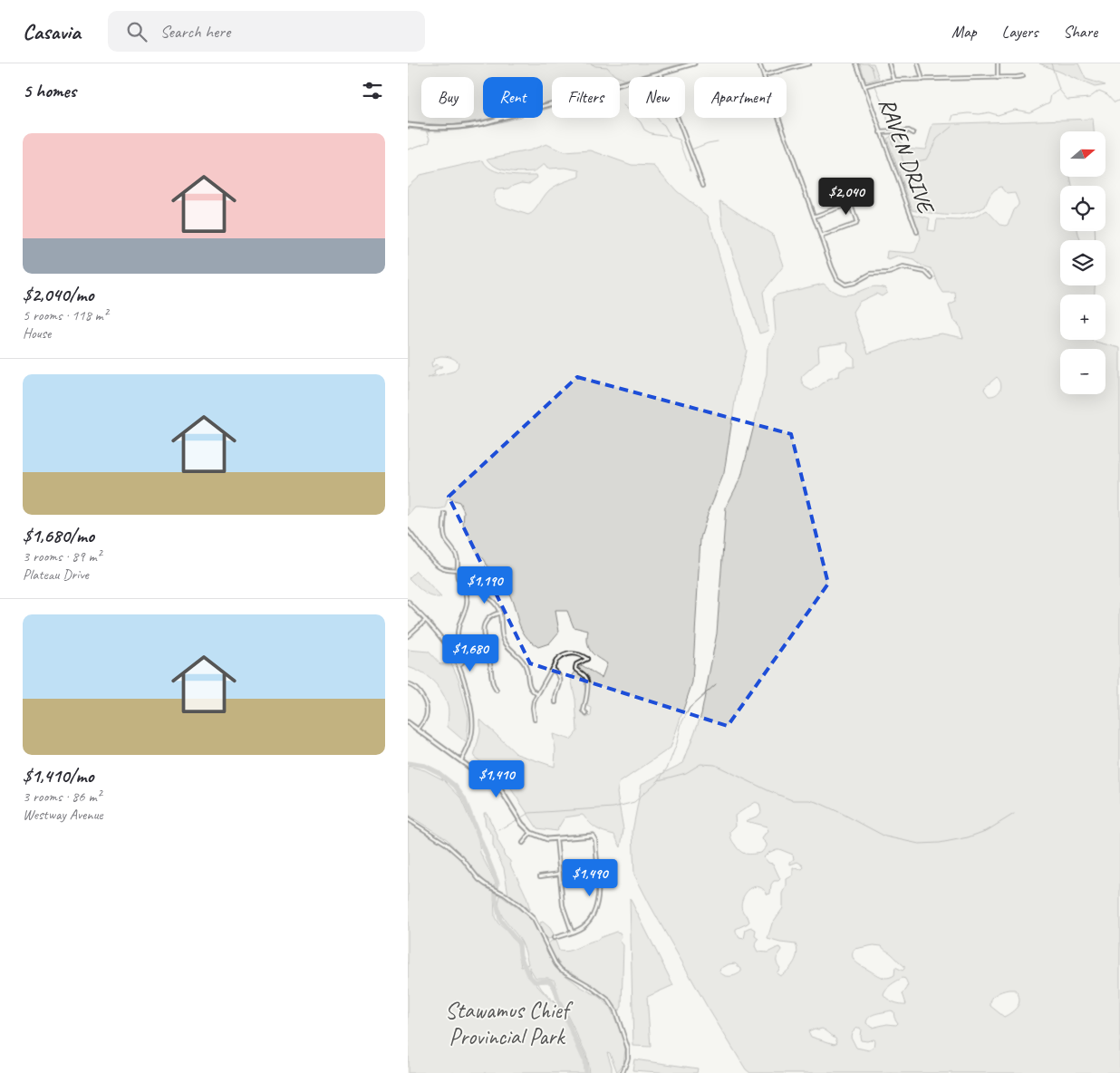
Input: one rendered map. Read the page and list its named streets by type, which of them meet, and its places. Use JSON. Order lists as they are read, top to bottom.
{
  "streets": {
    "street": ["RAVEN DRIVE"]
  },
  "parks": ["Stawamus Chief Provincial Park"],
  "north": "right",
  "page": {
    "header": "Casavia",
    "search": "Search here",
    "nav": ["Map", "Layers", "Share"],
    "heading": "5 homes",
    "chip": [
      "Buy",
      "Rent",
      "Filters",
      "New",
      "Apartment"
    ],
    "list": [
      {
        "name": "$2,040/mo",
        "note": "5 rooms · 118 m² · House"
      },
      {
        "name": "$1,680/mo",
        "note": "3 rooms · 89 m² · Plateau Drive"
      },
      {
        "name": "$1,410/mo",
        "note": "3 rooms · 86 m² · Westway Avenue"
      }
    ],
    "map_buttons": ["+", "−"],
    "price": [
      "$2,040",
      "$1,190",
      "$1,680",
      "$1,410",
      "$1,490"
    ]
  }
}
